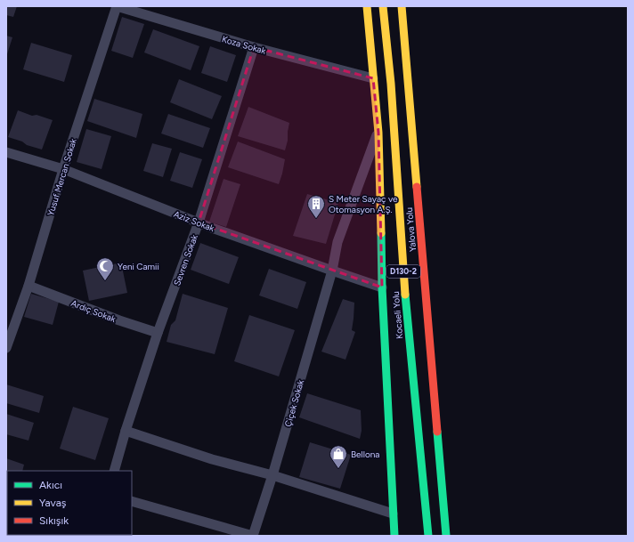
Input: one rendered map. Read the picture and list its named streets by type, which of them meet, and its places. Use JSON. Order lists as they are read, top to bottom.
{
  "streets": {
    "main road": ["Yalova Yolu", "D130-2", "Kocaeli̇ Yolu"],
    "street": [
      "Koza Sokak",
      "Yusuf Mercan Sokak",
      "Aziz Sokak",
      "Sevren Sokak",
      "Ardıç Sokak",
      "Çiçek Sokak"
    ]
  },
  "crossings": [
    ["Koza Sokak", "Yusuf Mercan Sokak"],
    ["Koza Sokak", "Sevren Sokak"],
    ["Yusuf Mercan Sokak", "Aziz Sokak"],
    ["Yusuf Mercan Sokak", "Ardıç Sokak"],
    ["Aziz Sokak", "Sevren Sokak"],
    ["Aziz Sokak", "Çiçek Sokak"],
    ["Sevren Sokak", "Ardıç Sokak"]
  ],
  "places": {
    "building": ["S Meter Sayaç ve Otomasyon A.Ş."],
    "mosque": ["Yeni Camii"],
    "shop": ["Bellona"]
  },
  "legend": ["Akıcı", "Yavaş", "Sıkışık"]
}
